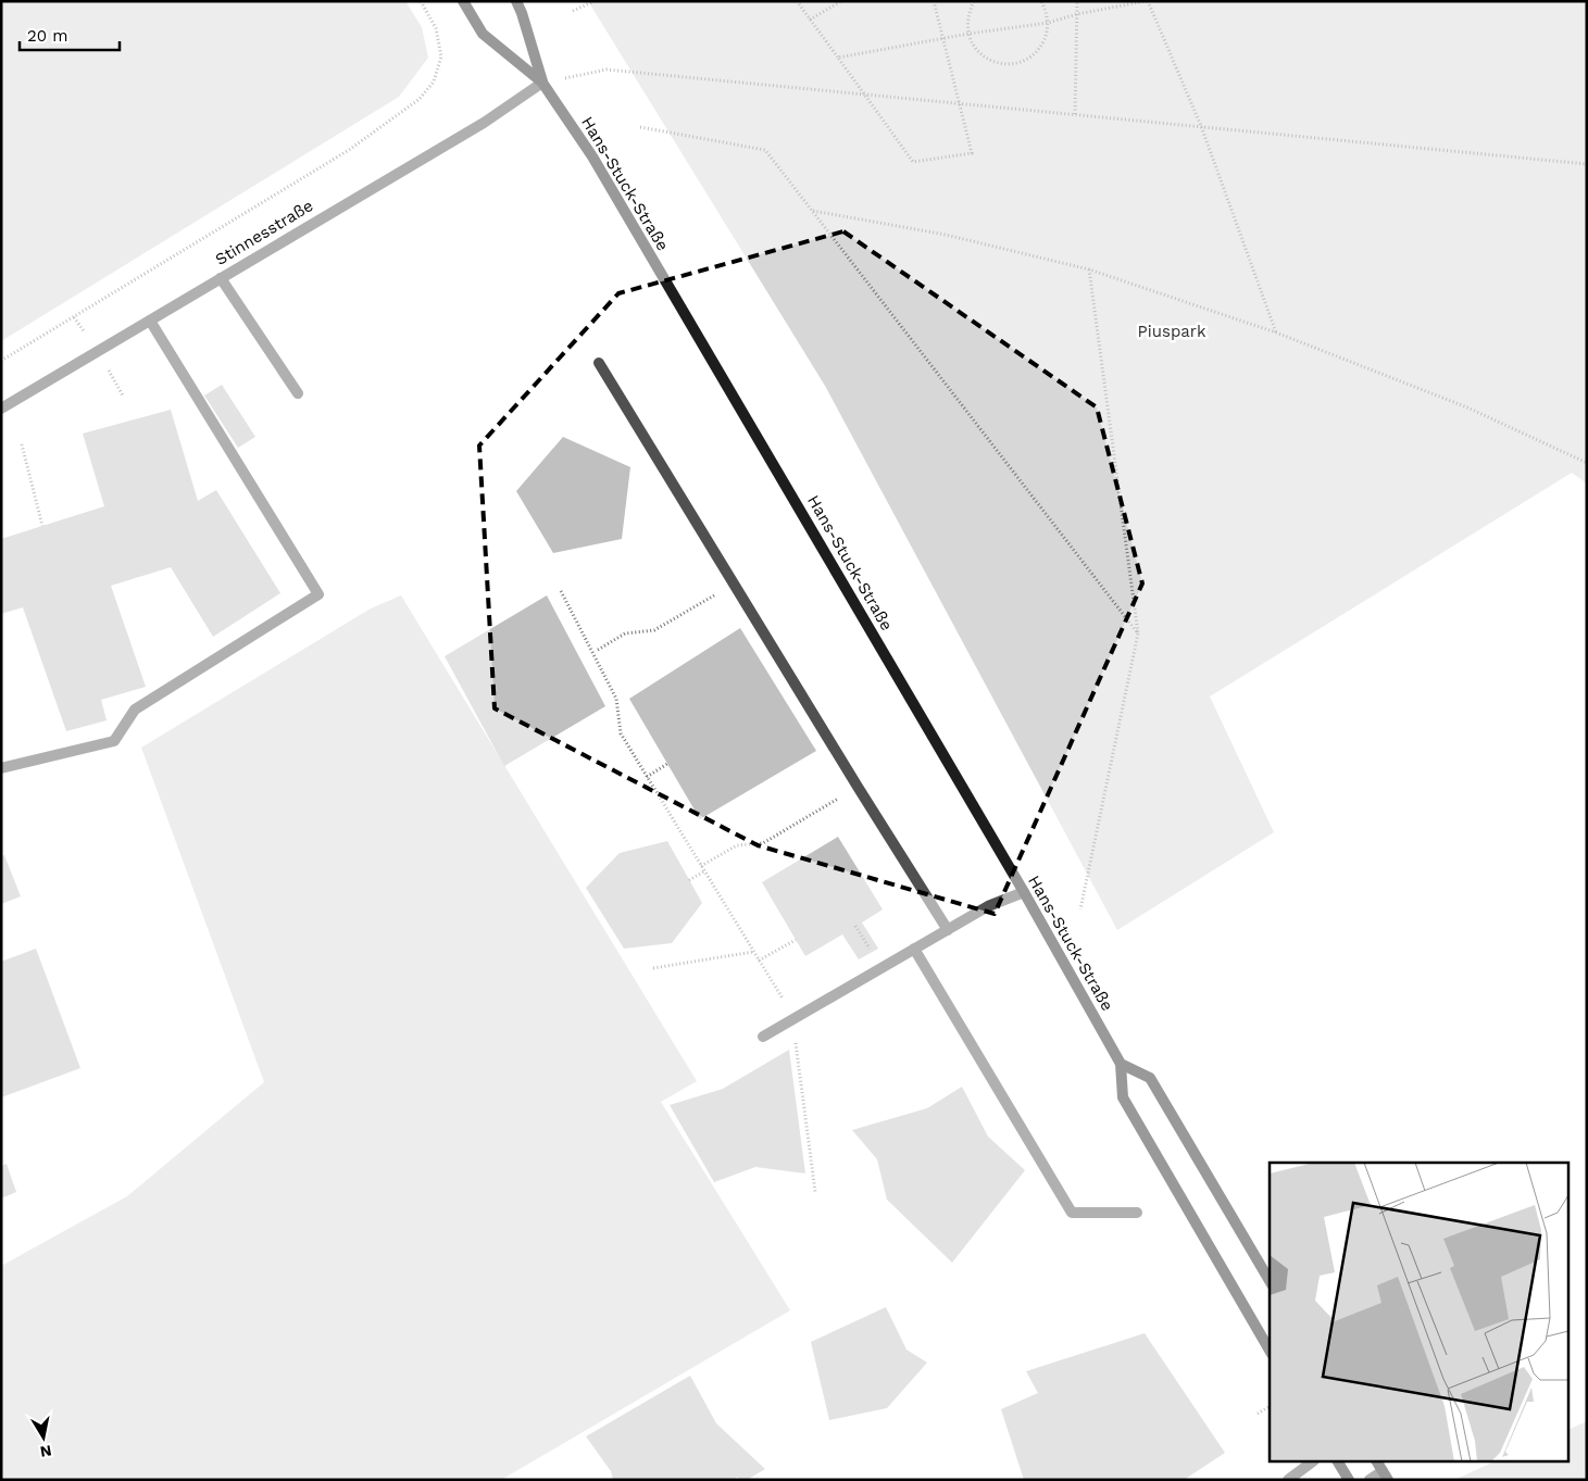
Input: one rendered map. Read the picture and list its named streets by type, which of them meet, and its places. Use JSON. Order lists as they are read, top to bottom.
{
  "streets": {
    "main road": ["Hans-Stuck-Straße"],
    "street": ["Stinnesstraße"]
  },
  "crossings": [
    ["Hans-Stuck-Straße", "Stinnesstraße"]
  ],
  "parks": ["Piuspark"],
  "scale_bar": "20 m",
  "north": "bottom"
}
